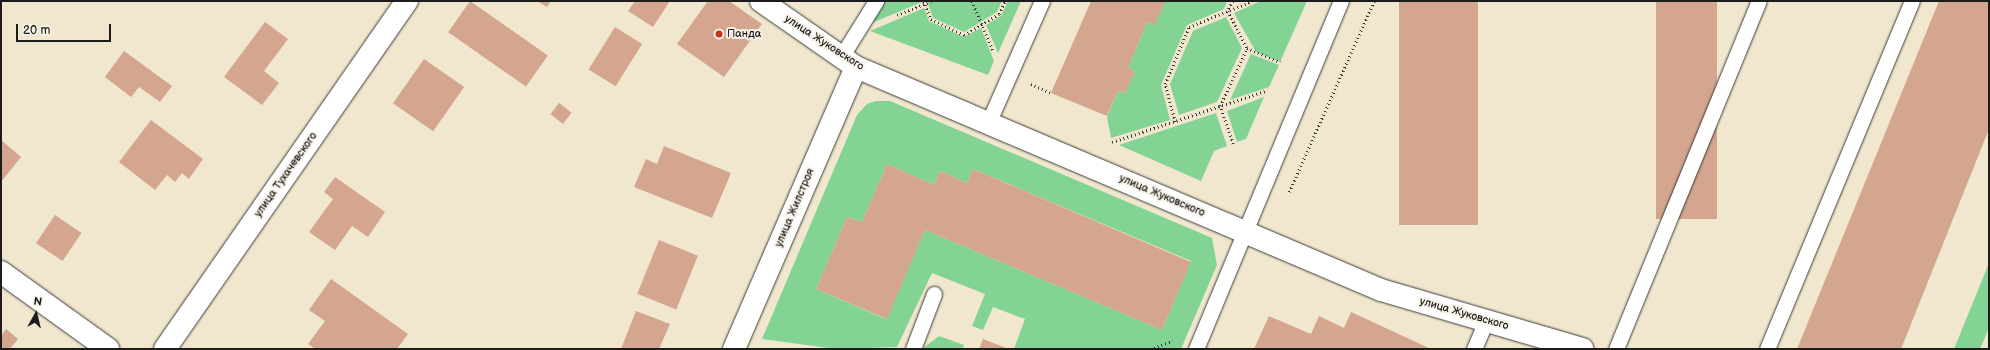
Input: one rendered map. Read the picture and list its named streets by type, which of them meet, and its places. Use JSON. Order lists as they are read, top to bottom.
{
  "streets": {
    "street": ["улица Жуковского", "улица Тухачевского", "улица Жилстроя"]
  },
  "crossings": [
    ["улица Жуковского", "улица Жилстроя"]
  ],
  "places": ["Панда"],
  "scale_bar": "20 m",
  "north": "top"
}
